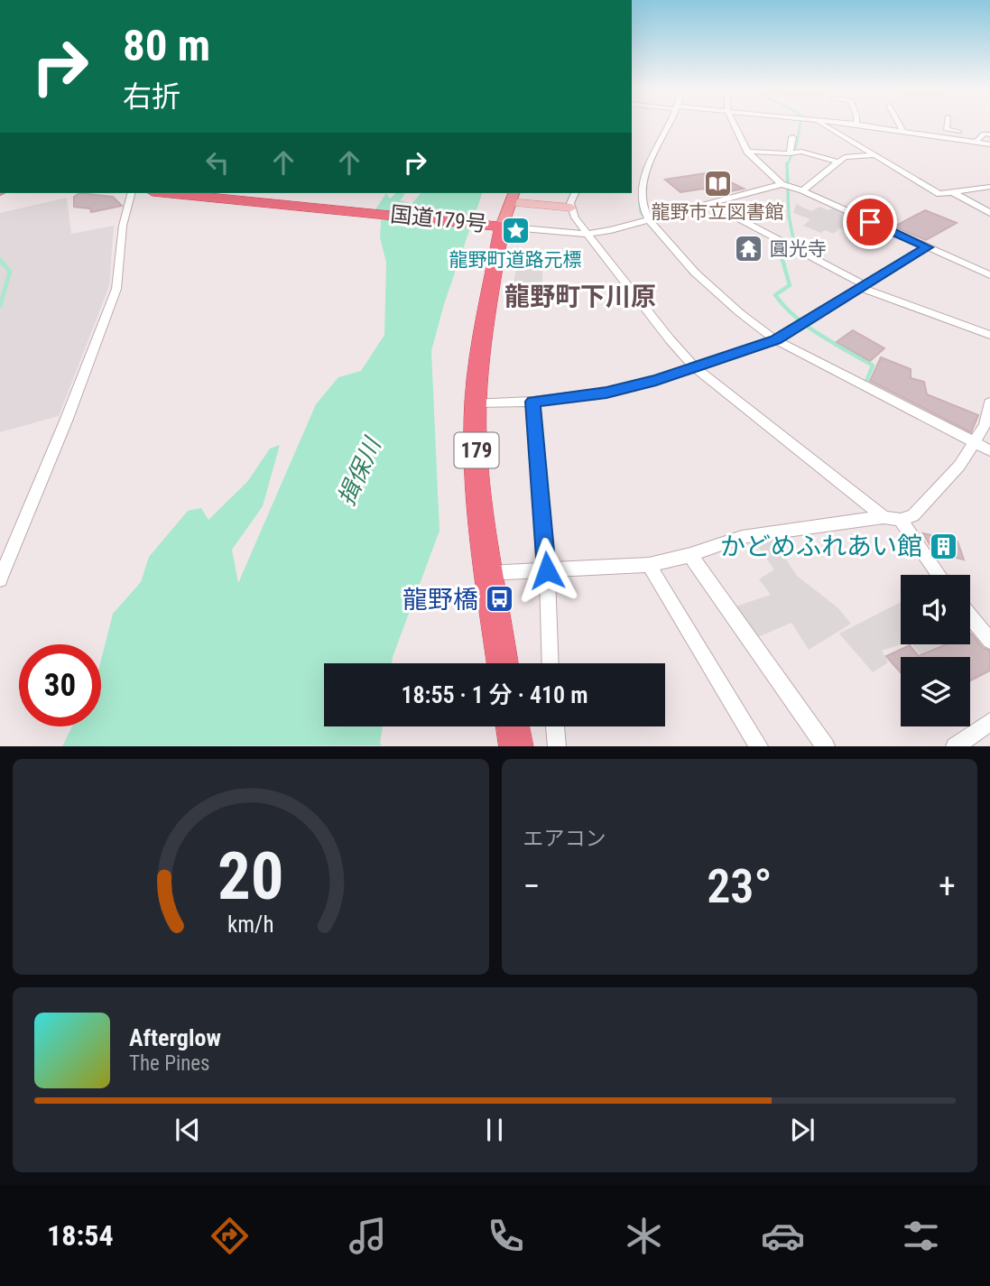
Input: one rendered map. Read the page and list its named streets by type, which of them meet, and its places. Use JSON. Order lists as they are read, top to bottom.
{
  "streets": {
    "highway": ["国道179号", "179"]
  },
  "districts": ["龍野町下川原"],
  "water": ["揖保川"],
  "places": {
    "library": ["龍野市立図書館"],
    "place": ["龍野町道路元標"],
    "temple": ["圓光寺"],
    "building": ["かどめふれあい館"],
    "bus stop": ["龍野橋"]
  },
  "page": {
    "turn": ["80 m", "右折"],
    "limit": "30",
    "trip": "18:55 · 1 分 · 410 m",
    "tile": "エアコン",
    "heat": ["−", "23°", "+"],
    "song": ["Afterglow", "The Pines"],
    "tabs": "18:54",
    "gauge": ["20", "km/h"]
  }
}
